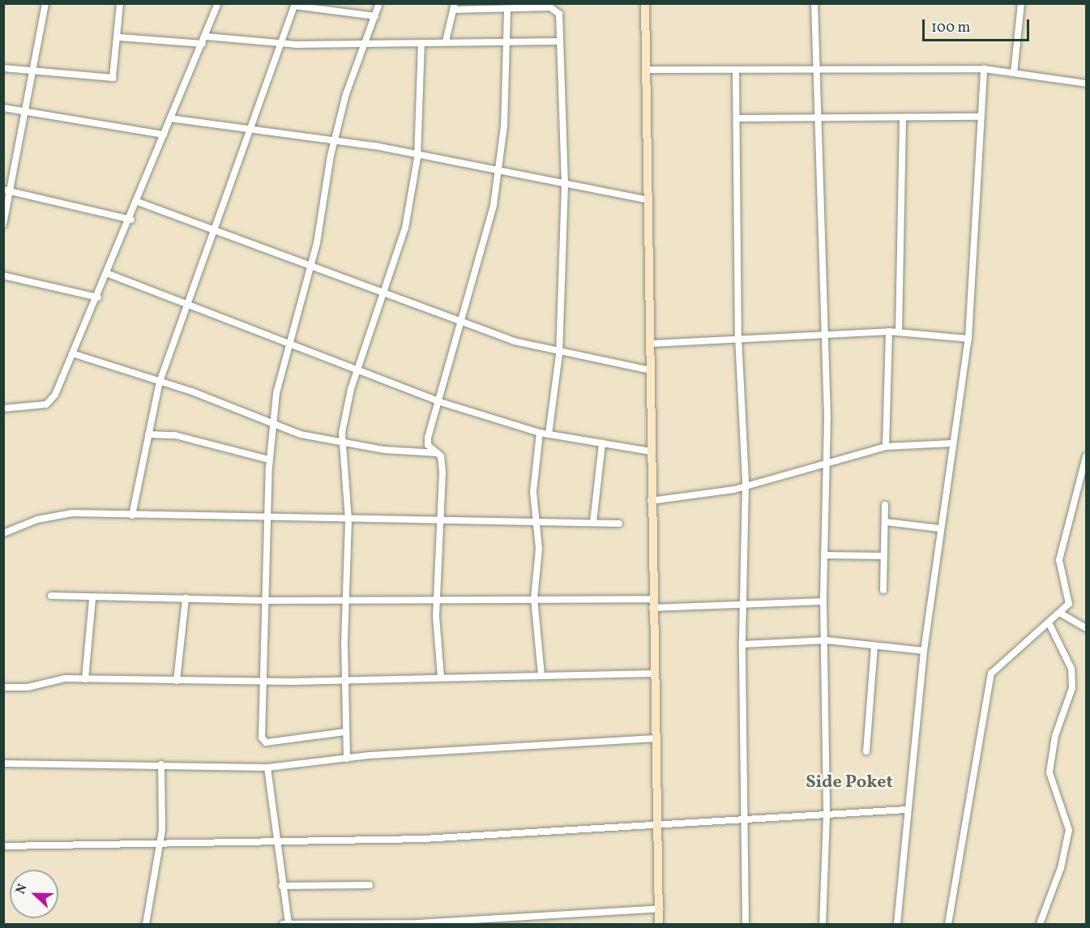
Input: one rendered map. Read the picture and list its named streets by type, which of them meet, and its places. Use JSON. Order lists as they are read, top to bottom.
{
  "districts": ["Side Poket"],
  "scale_bar": "100 m",
  "north": "left"
}
